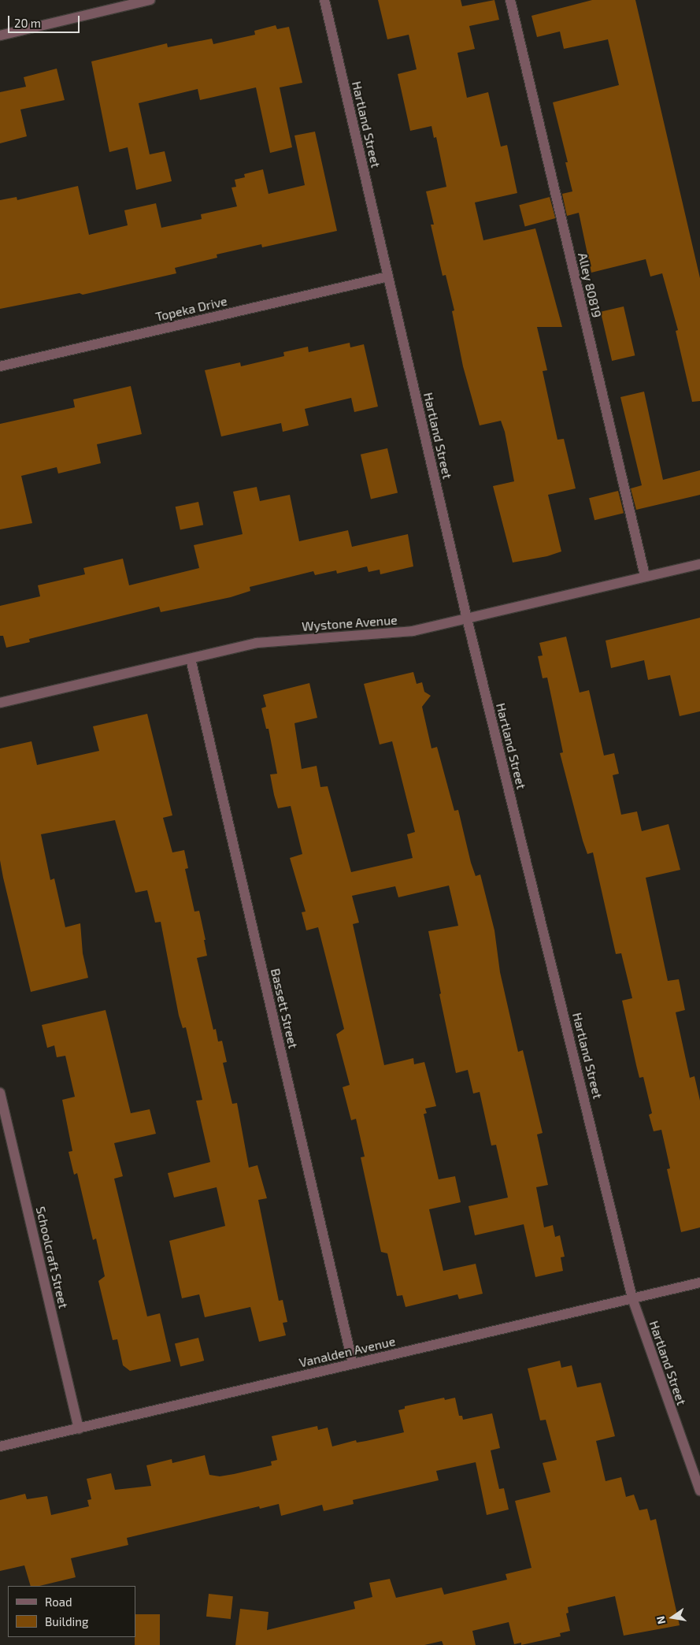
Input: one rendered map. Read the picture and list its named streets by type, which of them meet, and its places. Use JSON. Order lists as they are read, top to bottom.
{
  "streets": {
    "street": [
      "Hartland Street",
      "Alley 80819",
      "Topeka Drive",
      "Wystone Avenue",
      "Bassett Street",
      "Schoolcraft Street",
      "Vanalden Avenue"
    ]
  },
  "crossings": [
    ["Hartland Street", "Topeka Drive"],
    ["Hartland Street", "Wystone Avenue"],
    ["Hartland Street", "Vanalden Avenue"],
    ["Alley 80819", "Wystone Avenue"],
    ["Wystone Avenue", "Bassett Street"],
    ["Bassett Street", "Vanalden Avenue"],
    ["Schoolcraft Street", "Vanalden Avenue"]
  ],
  "legend": ["Road", "Building"],
  "scale_bar": "20 m",
  "north": "left"
}
